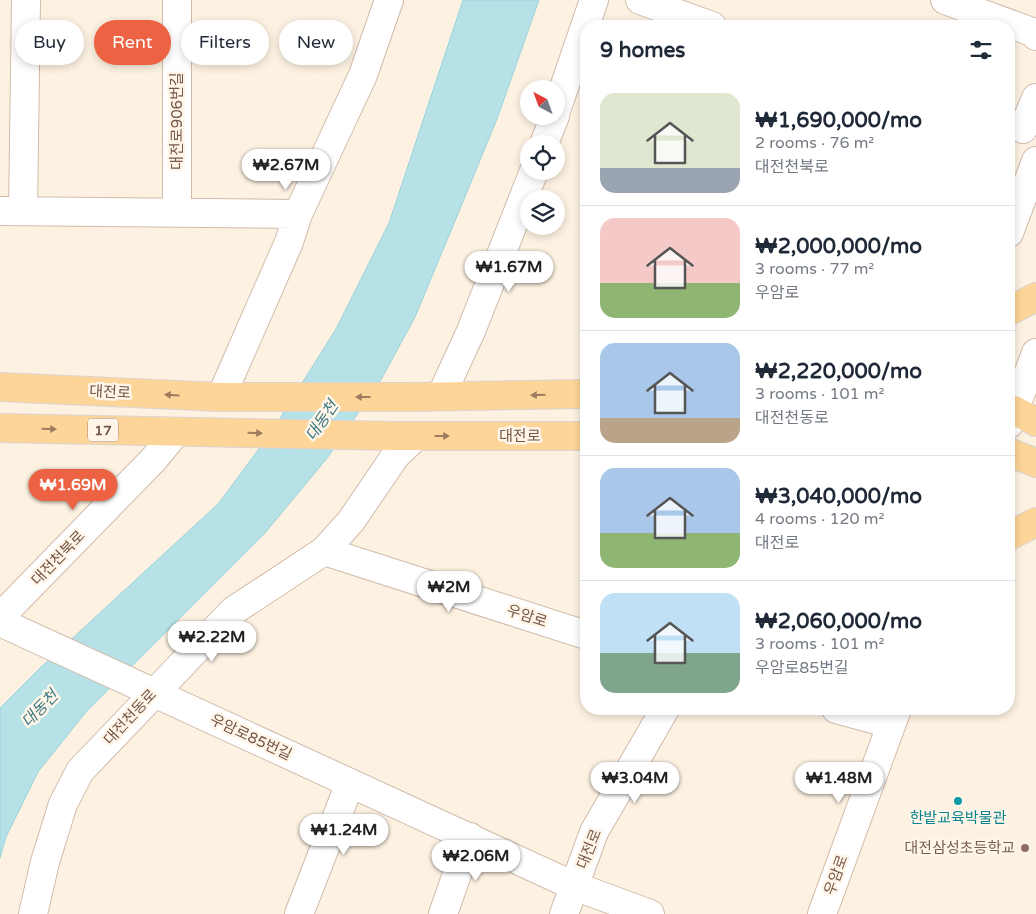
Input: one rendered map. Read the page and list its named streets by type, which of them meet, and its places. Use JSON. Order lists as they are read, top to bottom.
{
  "streets": {
    "main road": ["대전로", "17"],
    "street": [
      "대전로906번길",
      "대전천북로",
      "우암로",
      "대전천동로",
      "우암로85번길"
    ]
  },
  "crossings": [
    ["대전로", "17"],
    ["대전로", "대전천동로"],
    ["대전로", "우암로85번길"],
    ["17", "대전천북로"],
    ["17", "대전천동로"],
    ["우암로", "대전천동로"],
    ["대전천동로", "우암로85번길"]
  ],
  "water": ["대동천"],
  "places": ["한밭교육박물관", "대전삼성초등학교"],
  "north": "top left",
  "page": {
    "chip": [
      "Buy",
      "Rent",
      "Filters",
      "New"
    ],
    "heading": "9 homes",
    "list": [
      {
        "name": "₩1,690,000/mo",
        "note": "2 rooms · 76 m² · 대전천북로"
      },
      {
        "name": "₩2,000,000/mo",
        "note": "3 rooms · 77 m² · 우암로"
      },
      {
        "name": "₩2,220,000/mo",
        "note": "3 rooms · 101 m² · 대전천동로"
      },
      {
        "name": "₩3,040,000/mo",
        "note": "4 rooms · 120 m² · 대전로"
      },
      {
        "name": "₩2,060,000/mo",
        "note": "3 rooms · 101 m² · 우암로85번길"
      }
    ],
    "price": [
      "₩2.67M",
      "₩1.67M",
      "₩1.69M",
      "₩2M",
      "₩2.22M",
      "₩3.04M",
      "₩1.48M",
      "₩1.24M",
      "₩2.06M"
    ]
  }
}
